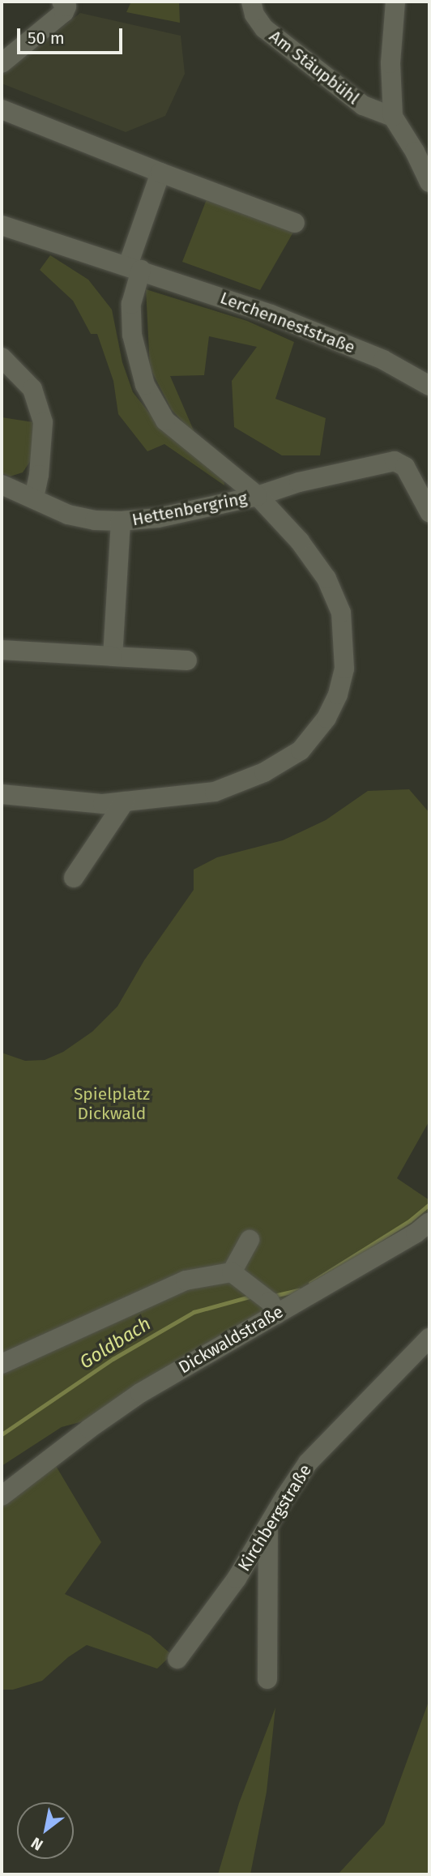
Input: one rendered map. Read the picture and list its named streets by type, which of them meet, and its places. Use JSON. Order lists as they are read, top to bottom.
{
  "streets": {
    "street": [
      "Am Stäupbühl",
      "Lerchenneststraße",
      "Hettenbergring",
      "Dickwaldstraße",
      "Kirchbergstraße"
    ]
  },
  "crossings": [
    ["Lerchenneststraße", "Hettenbergring"]
  ],
  "water": ["Goldbach"],
  "parks": ["Spielplatz Dickwald"],
  "scale_bar": "50 m",
  "north": "bottom left"
}
